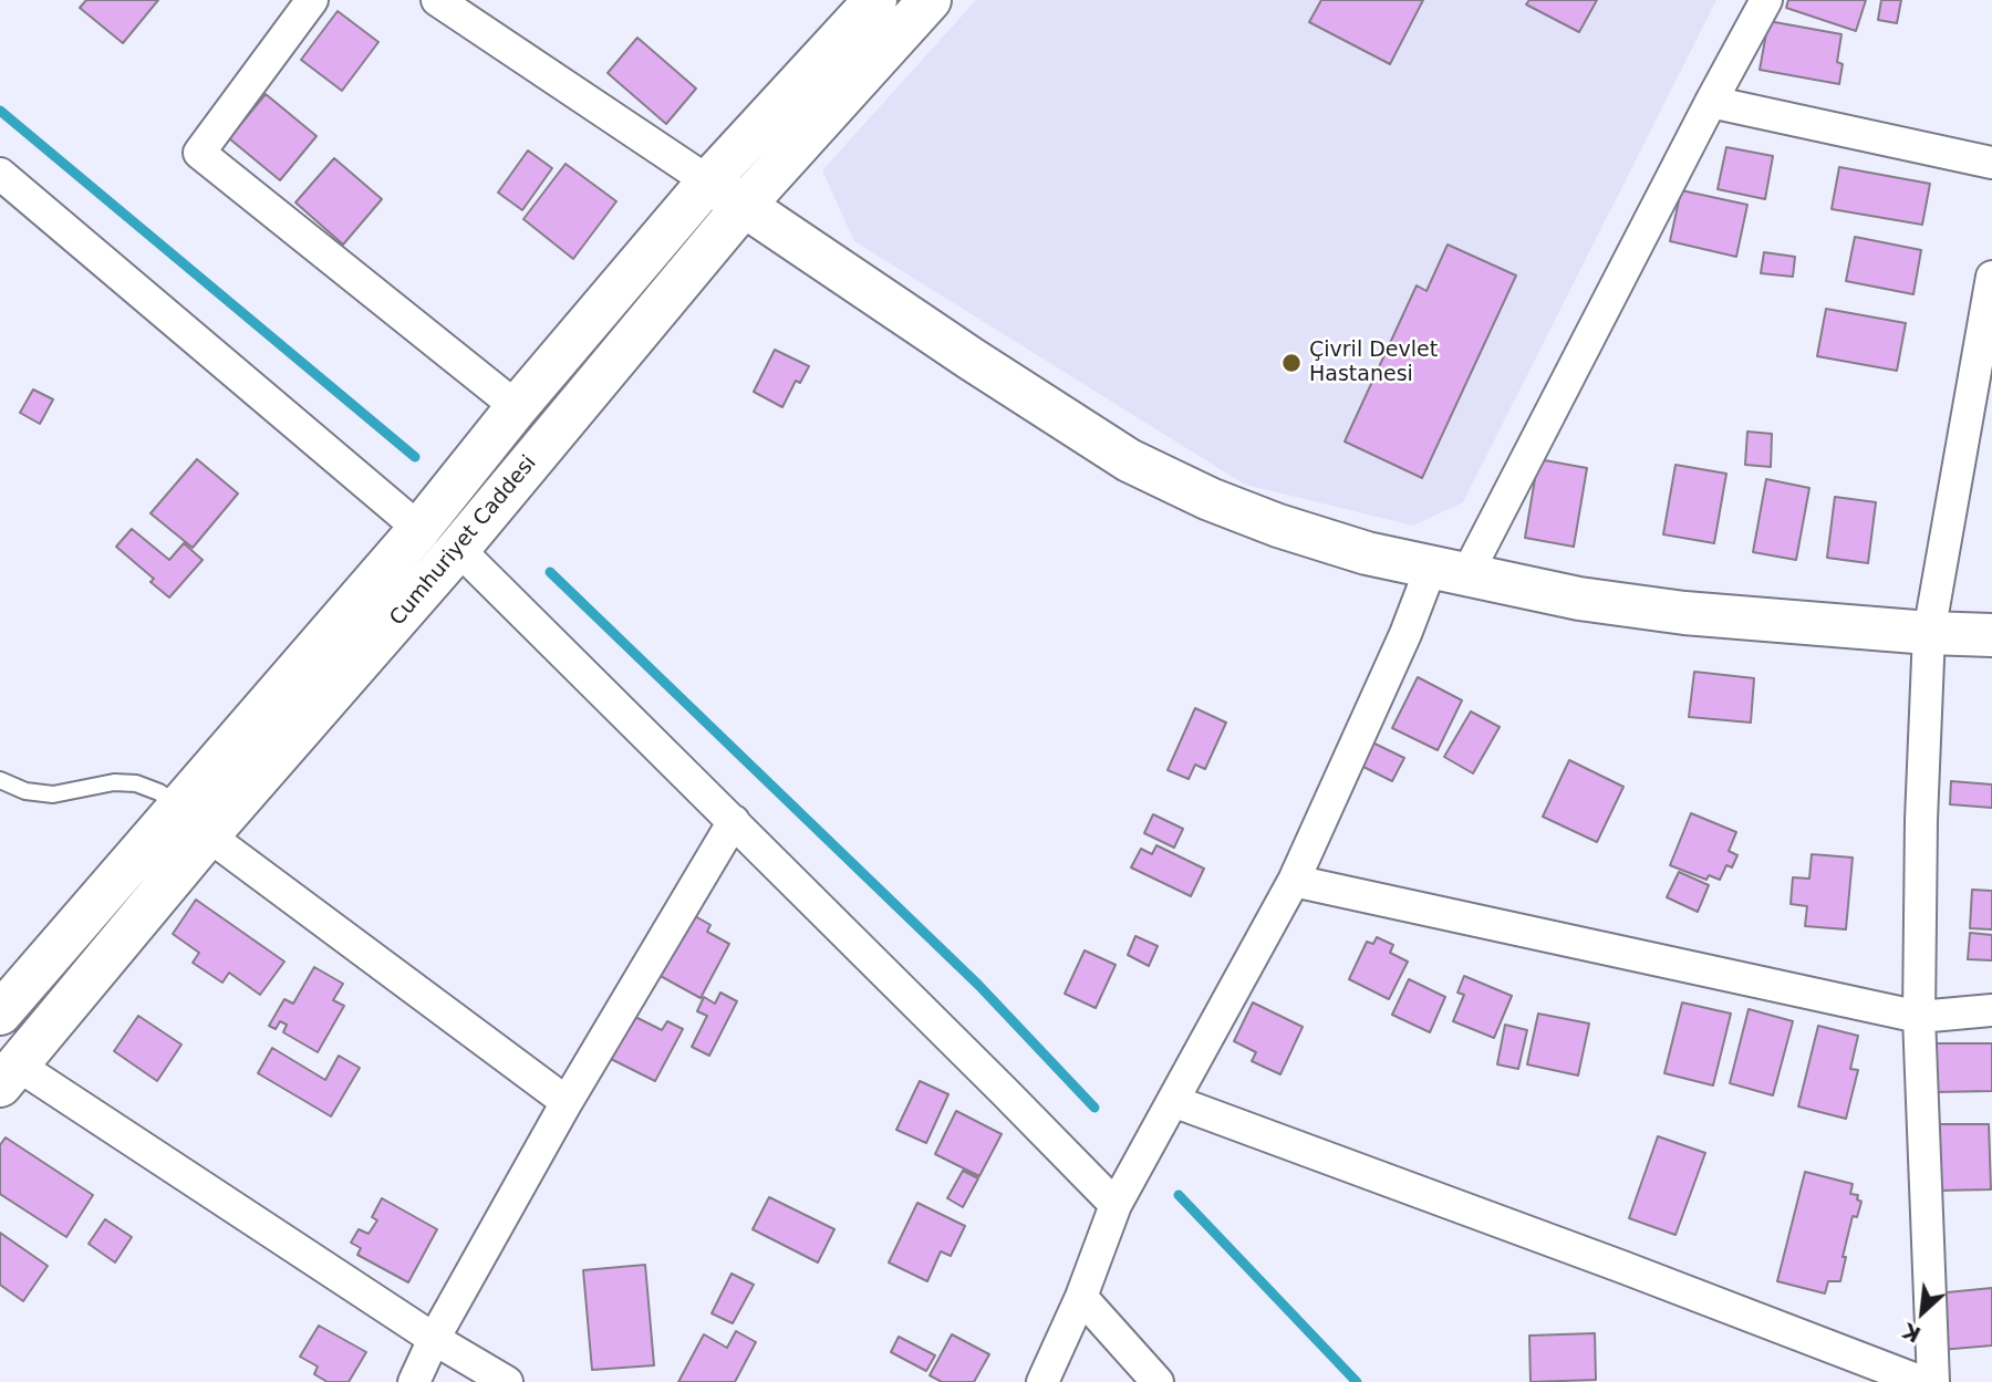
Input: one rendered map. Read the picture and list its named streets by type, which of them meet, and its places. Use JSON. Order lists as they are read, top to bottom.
{
  "streets": {
    "main road": ["Cumhuriyet Caddesi"]
  },
  "places": ["Çivril Devlet Hastanesi"],
  "north": "bottom left"
}
